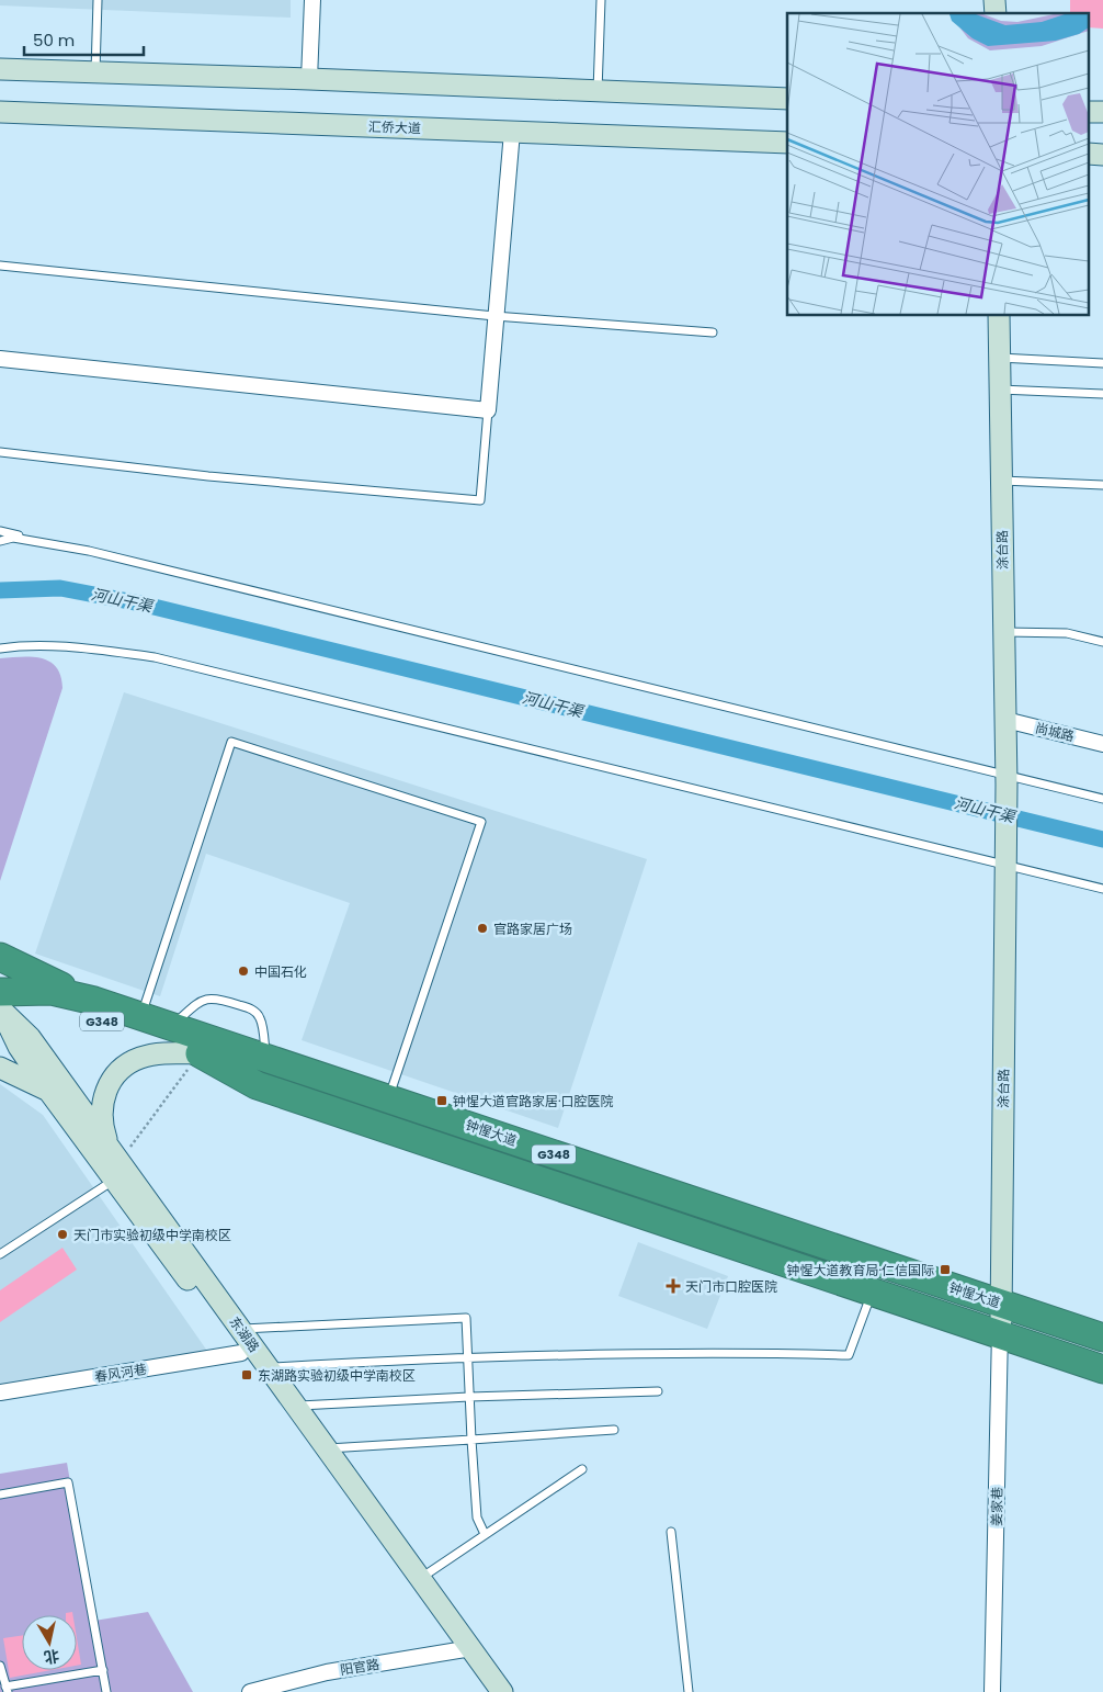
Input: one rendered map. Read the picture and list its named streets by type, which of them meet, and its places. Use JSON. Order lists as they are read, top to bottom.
{
  "streets": {
    "highway": ["G348", "钟惺大道"],
    "main road": ["汇侨大道", "涂台路", "东湖路"],
    "street": [
      "尚城路",
      "春风河巷",
      "姜家巷",
      "阳官路"
    ]
  },
  "crossings": [
    ["涂台路", "尚城路"],
    ["涂台路", "钟惺大道"],
    ["涂台路", "姜家巷"],
    ["钟惺大道", "东湖路"],
    ["钟惺大道", "姜家巷"],
    ["东湖路", "春风河巷"],
    ["东湖路", "阳官路"]
  ],
  "water": ["河山干渠"],
  "places": {
    "other": ["官路家居广场", "中国石化", "天门市实验初级中学南校区"],
    "transit": ["钟惺大道官路家居·口腔医院", "钟惺大道教育局·仁信国际", "东湖路实验初级中学南校区"],
    "health": ["天门市口腔医院"]
  },
  "scale_bar": "50 m",
  "north": "bottom"
}
